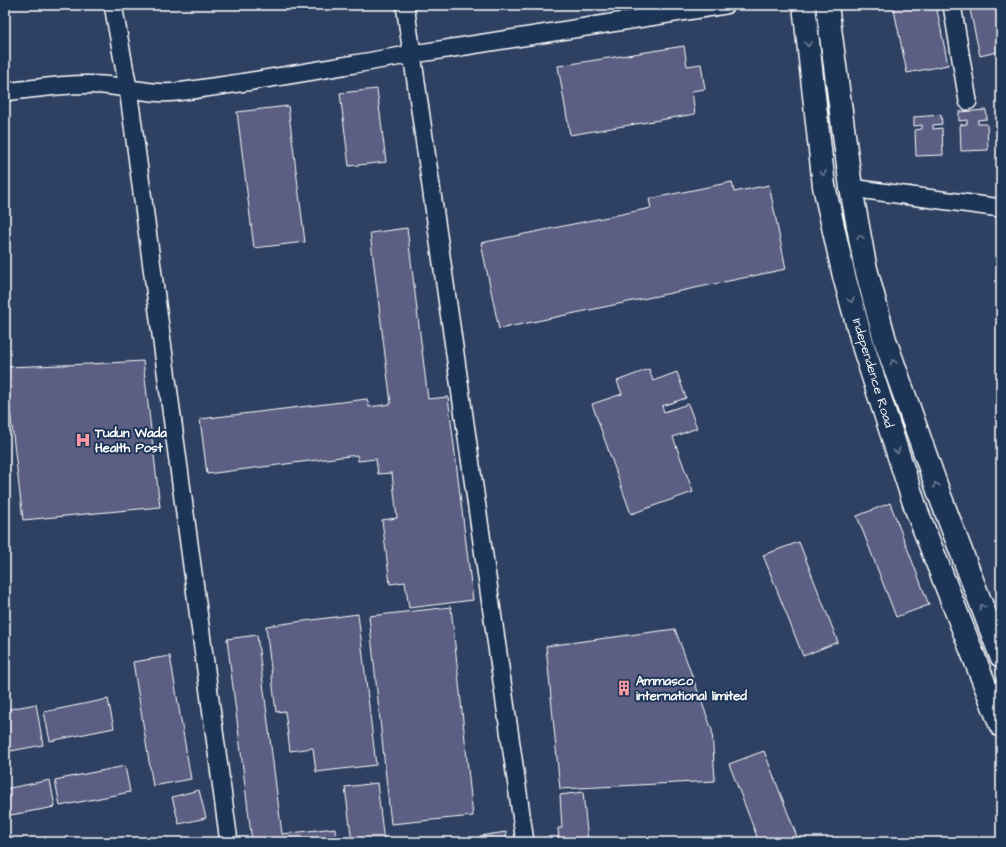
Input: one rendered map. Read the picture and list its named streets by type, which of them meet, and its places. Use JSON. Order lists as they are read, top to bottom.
{
  "streets": {
    "main road": ["Independence Road"]
  },
  "places": {
    "hospital": ["Tudun Wada Health Post"],
    "building": ["Ammasco international limited"]
  }
}
